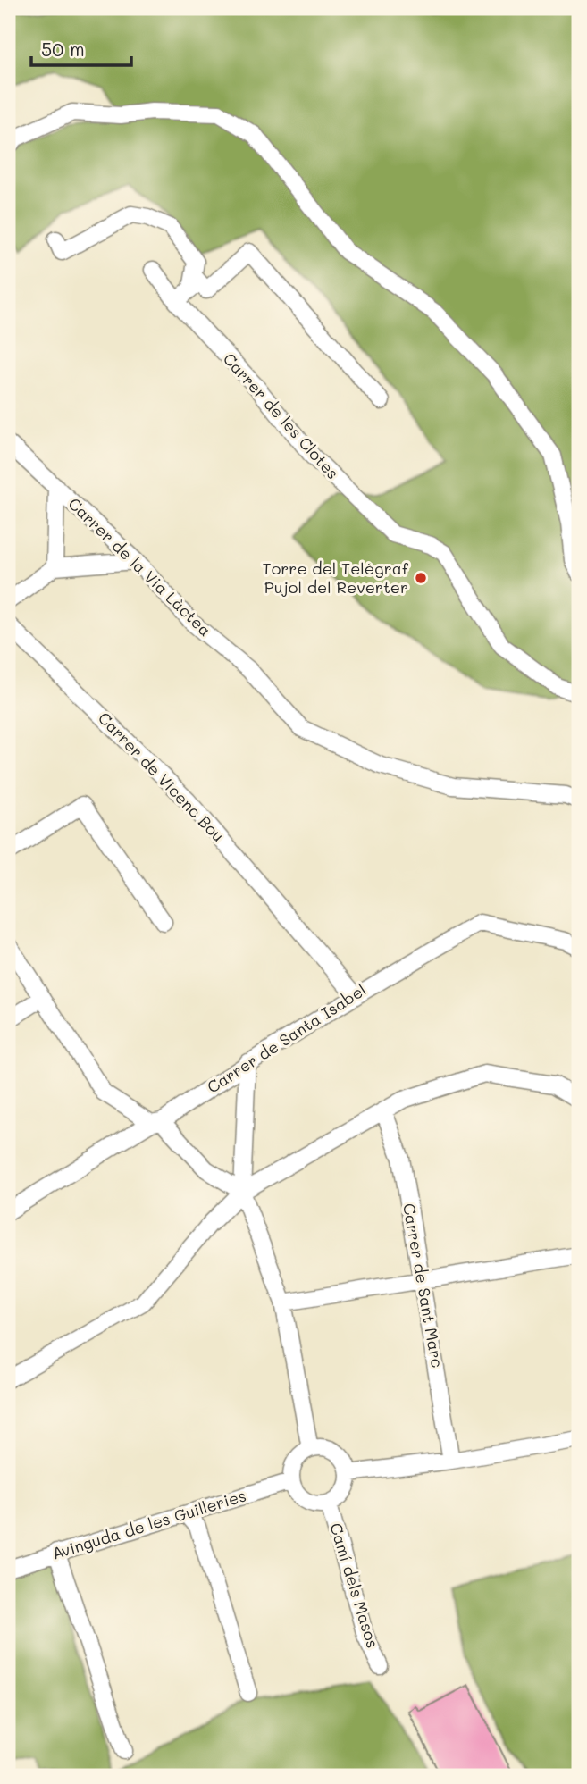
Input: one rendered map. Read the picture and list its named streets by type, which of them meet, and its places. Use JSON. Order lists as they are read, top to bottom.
{
  "streets": {
    "street": [
      "Carrer de les Clotes",
      "Carrer de la Via Làctea",
      "Carrer de Vicenc Bou",
      "Carrer de Santa Isabel",
      "Carrer de Sant Marc",
      "Avinguda de les Guilleries",
      "Camí dels Masos"
    ]
  },
  "crossings": [
    ["Carrer de Vicenc Bou", "Carrer de Santa Isabel"],
    ["Avinguda de les Guilleries", "Camí dels Masos"]
  ],
  "places": ["Torre del Telègraf Pujol del Reverter"],
  "scale_bar": "50 m"
}
